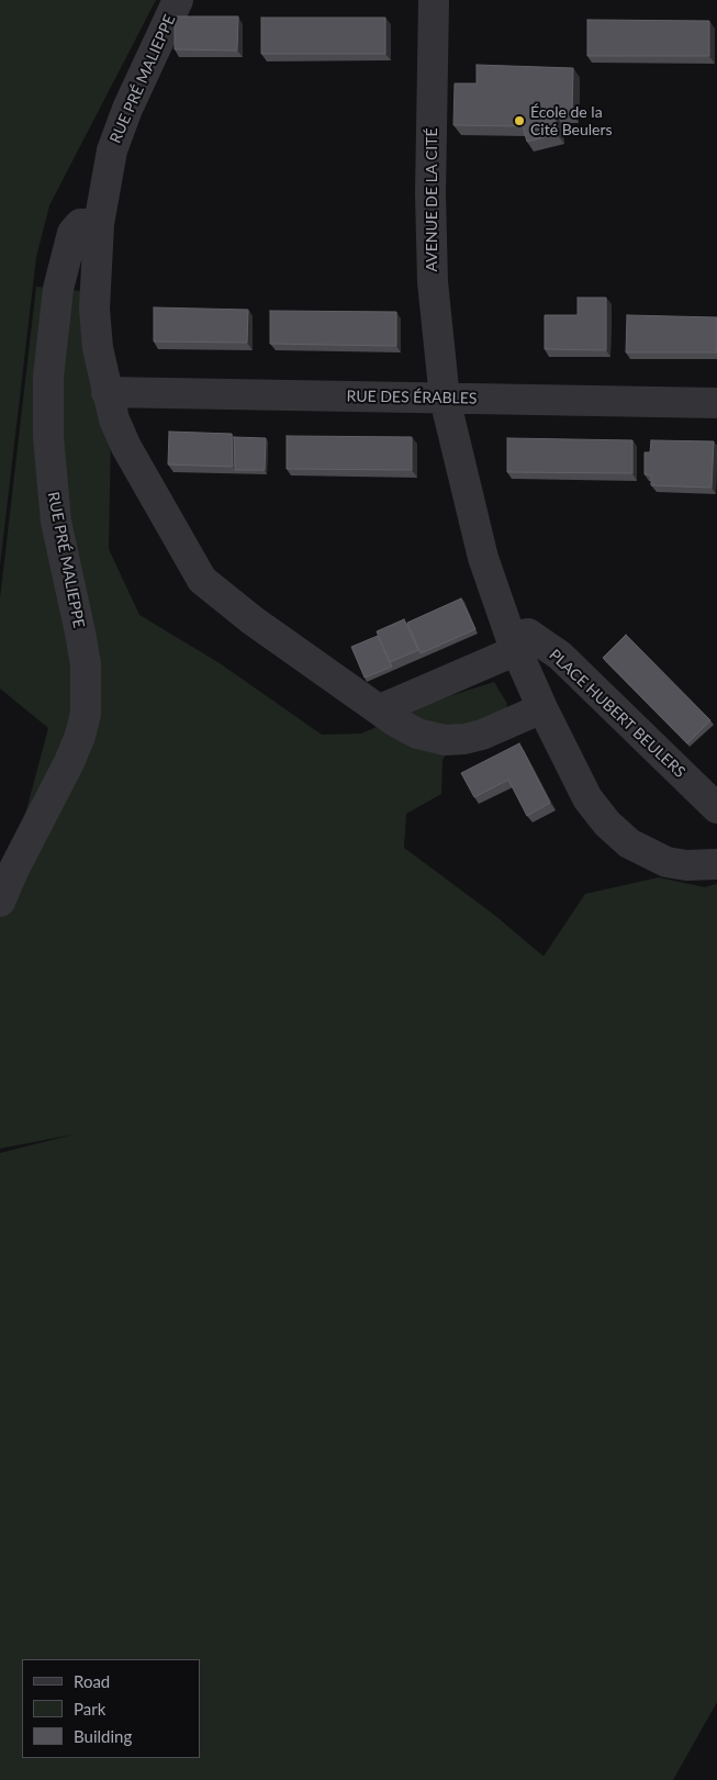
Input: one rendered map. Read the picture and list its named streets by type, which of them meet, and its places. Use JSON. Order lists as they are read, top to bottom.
{
  "streets": {
    "street": [
      "RUE PRÉ MALIEPPE",
      "AVENUE DE LA CITÉ",
      "RUE DES ÉRABLES",
      "PLACE HUBERT BEULERS"
    ]
  },
  "crossings": [
    ["RUE PRÉ MALIEPPE", "RUE DES ÉRABLES"],
    ["AVENUE DE LA CITÉ", "RUE DES ÉRABLES"],
    ["AVENUE DE LA CITÉ", "PLACE HUBERT BEULERS"],
    ["RUE DES ÉRABLES", "PLACE HUBERT BEULERS"]
  ],
  "places": ["École de la Cité Beulers"],
  "legend": ["Road", "Park", "Building"]
}
